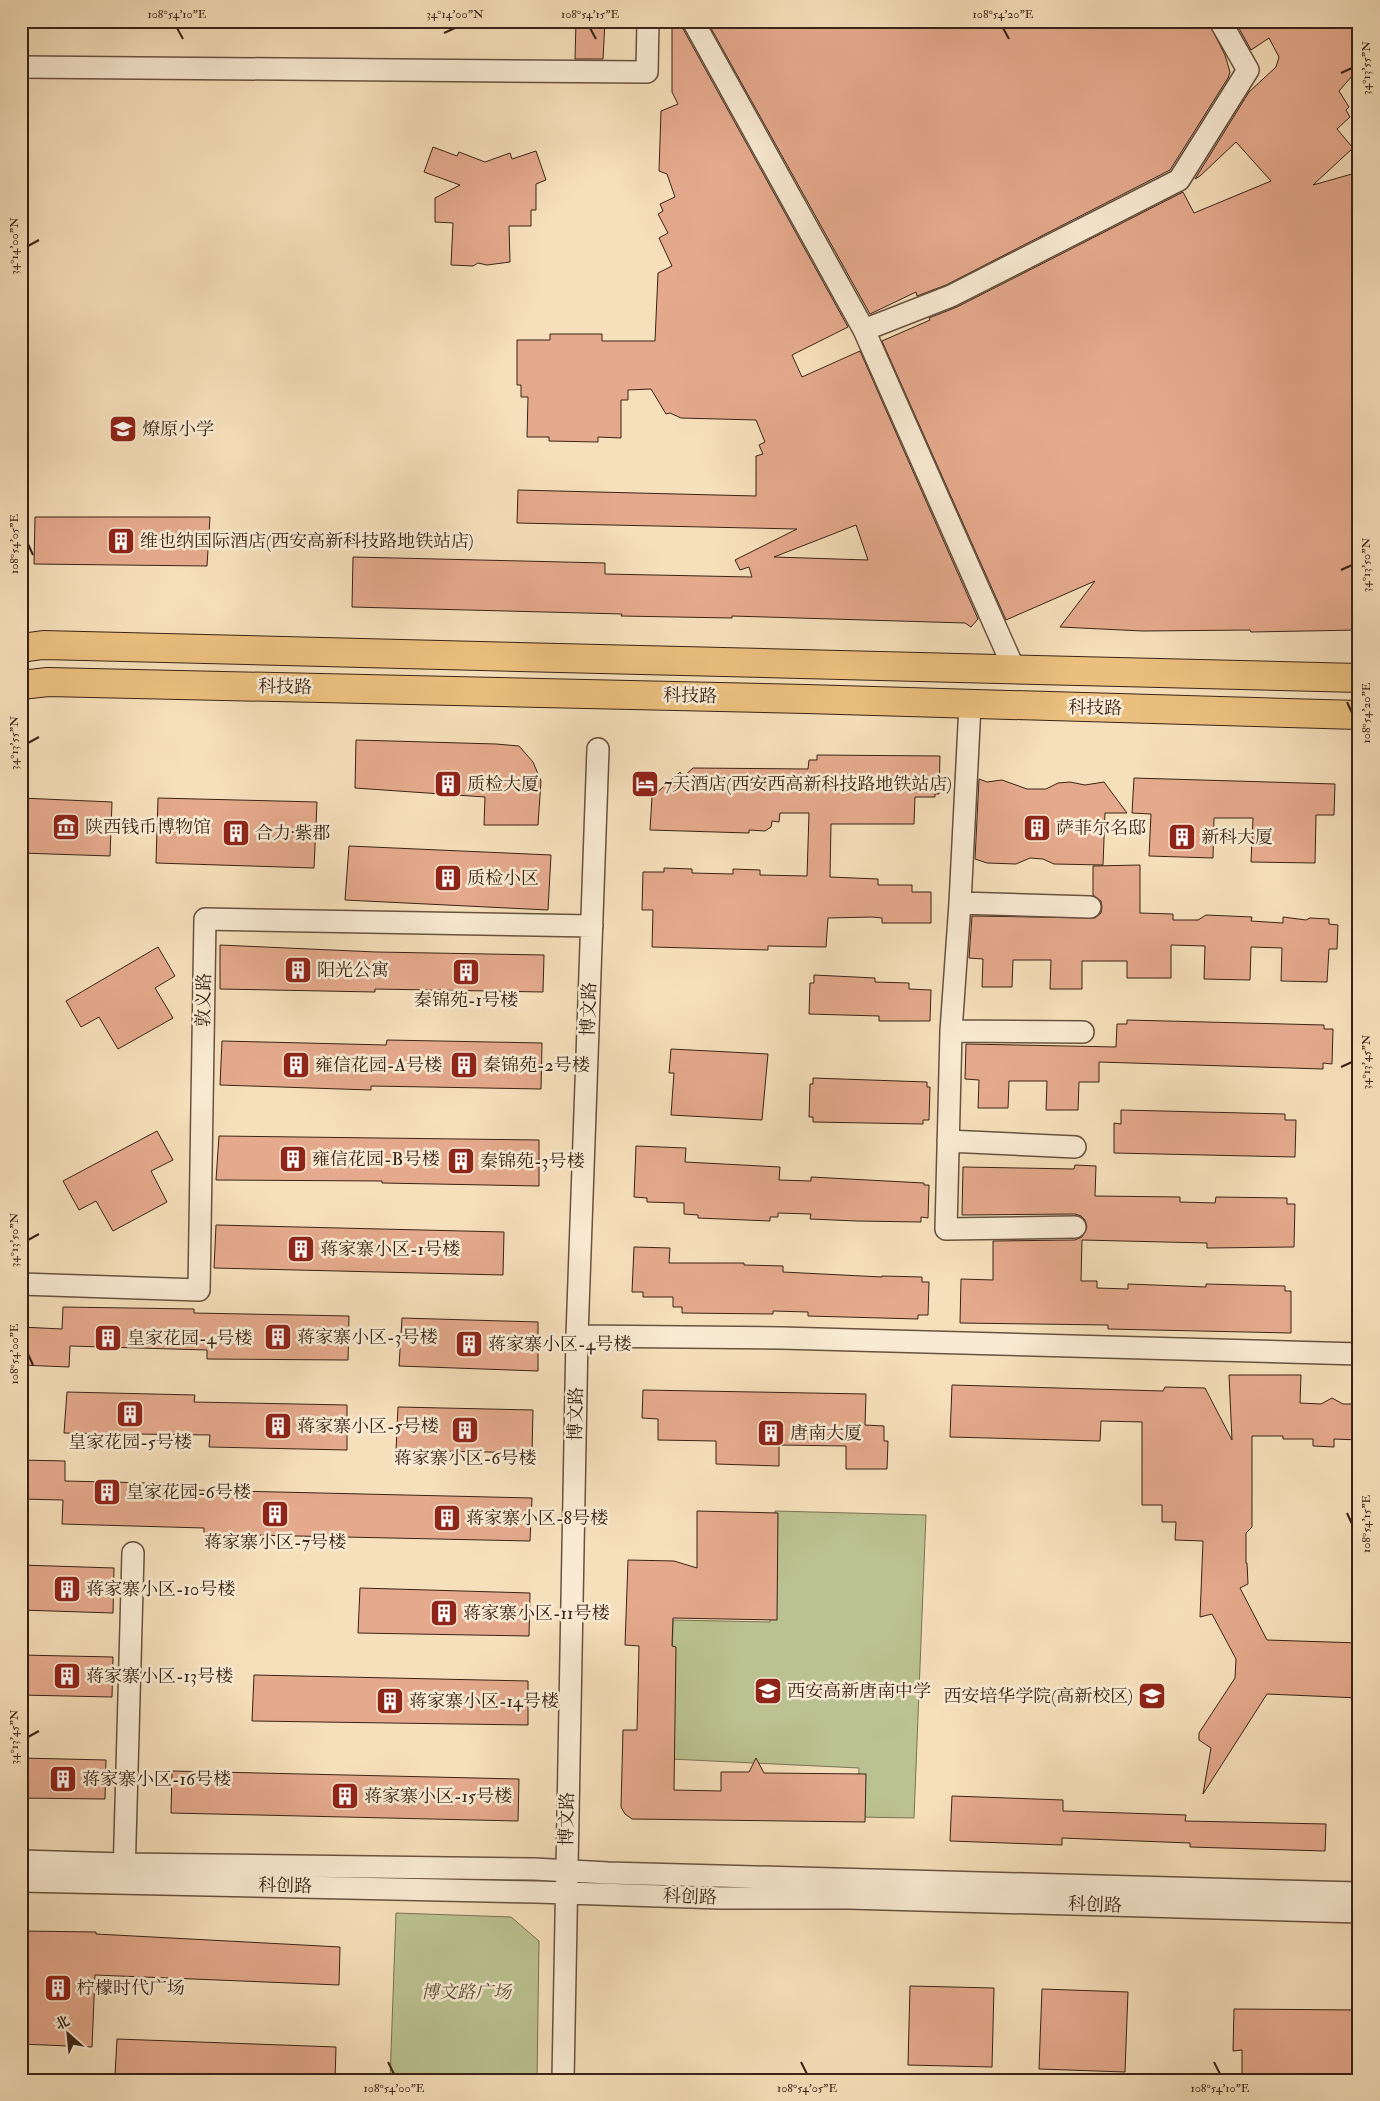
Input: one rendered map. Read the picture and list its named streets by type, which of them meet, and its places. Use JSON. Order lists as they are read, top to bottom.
{
  "streets": {
    "main road": ["科技路"],
    "street": ["敦义路", "博文路", "科创路"]
  },
  "crossings": [
    ["敦义路", "博文路"],
    ["博文路", "科创路"]
  ],
  "parks": ["博文路广场"],
  "places": {
    "school or university": ["燎原小学", "西安高新唐南中学", "西安培华学院(高新校区)"],
    "building": [
      "维也纳国际酒店(西安高新科技路地铁站店)",
      "质检大厦",
      "萨菲尔名邸",
      "合力·紫郡",
      "新科大厦",
      "质检小区",
      "阳光公寓",
      "秦锦苑-1号楼",
      "雍信花园-A号楼",
      "秦锦苑-2号楼",
      "雍信花园-B号楼",
      "秦锦苑-3号楼",
      "蒋家寨小区-1号楼",
      "蒋家寨小区-3号楼",
      "皇家花园-4号楼",
      "蒋家寨小区-4号楼",
      "皇家花园-5号楼",
      "蒋家寨小区-5号楼",
      "蒋家寨小区-6号楼",
      "唐南大厦",
      "皇家花园-6号楼",
      "蒋家寨小区-7号楼",
      "蒋家寨小区-8号楼",
      "蒋家寨小区-10号楼",
      "蒋家寨小区-11号楼",
      "蒋家寨小区-13号楼",
      "蒋家寨小区-14号楼",
      "蒋家寨小区-16号楼",
      "蒋家寨小区-15号楼",
      "柠檬时代广场"
    ],
    "hotel": ["7天酒店(西安西高新科技路地铁站店)"],
    "museum": ["陕西钱币博物馆"]
  },
  "north": "top left",
  "coordinates": [
    "108°54'10\"E",
    "34°14'00\"N",
    "108°54'15\"E",
    "108°54'20\"E",
    "34°13'55\"N",
    "108°54'05\"E",
    "34°13'50\"N",
    "34°13'45\"N",
    "108°54'00\"E"
  ]
}
